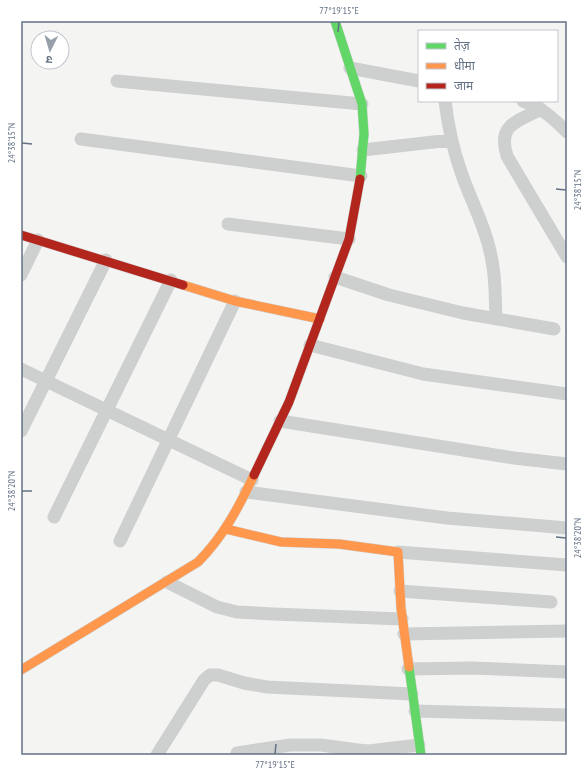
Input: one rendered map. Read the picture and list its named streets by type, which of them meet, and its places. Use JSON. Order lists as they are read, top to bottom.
{
  "legend": ["तेज़", "धीमा", "जाम"],
  "north": "bottom",
  "coordinates": ["77°19'15\"E", "24°38'15\"N", "24°38'20\"N"]
}
